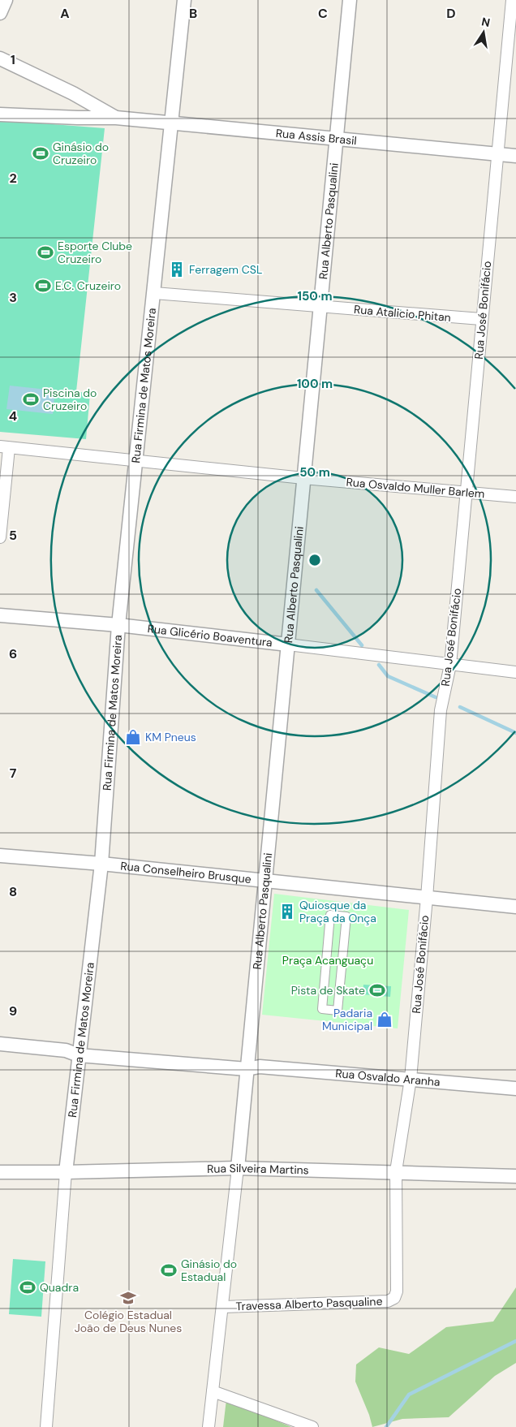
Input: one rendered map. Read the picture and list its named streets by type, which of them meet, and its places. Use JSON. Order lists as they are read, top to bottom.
{
  "streets": {
    "street": [
      "Rua Assis Brasil",
      "Rua Alberto Pasqualini",
      "Rua José Bonifácio",
      "Rua Atalicio Phitan",
      "Rua Firmina de Matos Moreira",
      "Rua Osvaldo Muller Barlem",
      "Rua Glicério Boaventura",
      "Rua Conselheiro Brusque",
      "Rua Osvaldo Aranha",
      "Rua Silveira Martins",
      "Travessa Alberto Pasqualine"
    ]
  },
  "crossings": [
    ["Rua Assis Brasil", "Rua Alberto Pasqualini"],
    ["Rua Assis Brasil", "Rua José Bonifácio"],
    ["Rua Assis Brasil", "Rua Firmina de Matos Moreira"],
    ["Rua Alberto Pasqualini", "Rua Atalicio Phitan"],
    ["Rua Alberto Pasqualini", "Rua Osvaldo Muller Barlem"],
    ["Rua Alberto Pasqualini", "Rua Glicério Boaventura"],
    ["Rua Alberto Pasqualini", "Rua Conselheiro Brusque"],
    ["Rua Alberto Pasqualini", "Rua Osvaldo Aranha"],
    ["Rua Alberto Pasqualini", "Rua Silveira Martins"],
    ["Rua José Bonifácio", "Rua Atalicio Phitan"],
    ["Rua José Bonifácio", "Rua Osvaldo Muller Barlem"],
    ["Rua José Bonifácio", "Rua Glicério Boaventura"],
    ["Rua José Bonifácio", "Rua Conselheiro Brusque"],
    ["Rua José Bonifácio", "Rua Osvaldo Aranha"],
    ["Rua José Bonifácio", "Rua Silveira Martins"],
    ["Rua José Bonifácio", "Travessa Alberto Pasqualine"],
    ["Rua Atalicio Phitan", "Rua Firmina de Matos Moreira"],
    ["Rua Firmina de Matos Moreira", "Rua Osvaldo Muller Barlem"],
    ["Rua Firmina de Matos Moreira", "Rua Glicério Boaventura"],
    ["Rua Firmina de Matos Moreira", "Rua Conselheiro Brusque"],
    ["Rua Firmina de Matos Moreira", "Rua Osvaldo Aranha"],
    ["Rua Firmina de Matos Moreira", "Rua Silveira Martins"]
  ],
  "parks": ["Praça Acanguaçu"],
  "places": {
    "sports": [
      "Ginásio do Cruzeiro",
      "Esporte Clube Cruzeiro",
      "E.C. Cruzeiro",
      "Piscina do Cruzeiro",
      "Pista de Skate",
      "Ginásio do Estadual",
      "Quadra"
    ],
    "building": ["Ferragem CSL", "Quiosque da Praça da Onça"],
    "shop": ["KM Pneus", "Padaria Municipal"],
    "school or university": ["Colégio Estadual João de Deus Nunes"]
  },
  "north": "top",
  "grid": {
    "columns": [
      "A",
      "B",
      "C",
      "D"
    ],
    "rows": [
      "1",
      "2",
      "3",
      "4",
      "5",
      "6",
      "7",
      "8",
      "9"
    ]
  },
  "rings": ["150 m", "100 m", "50 m"]
}
